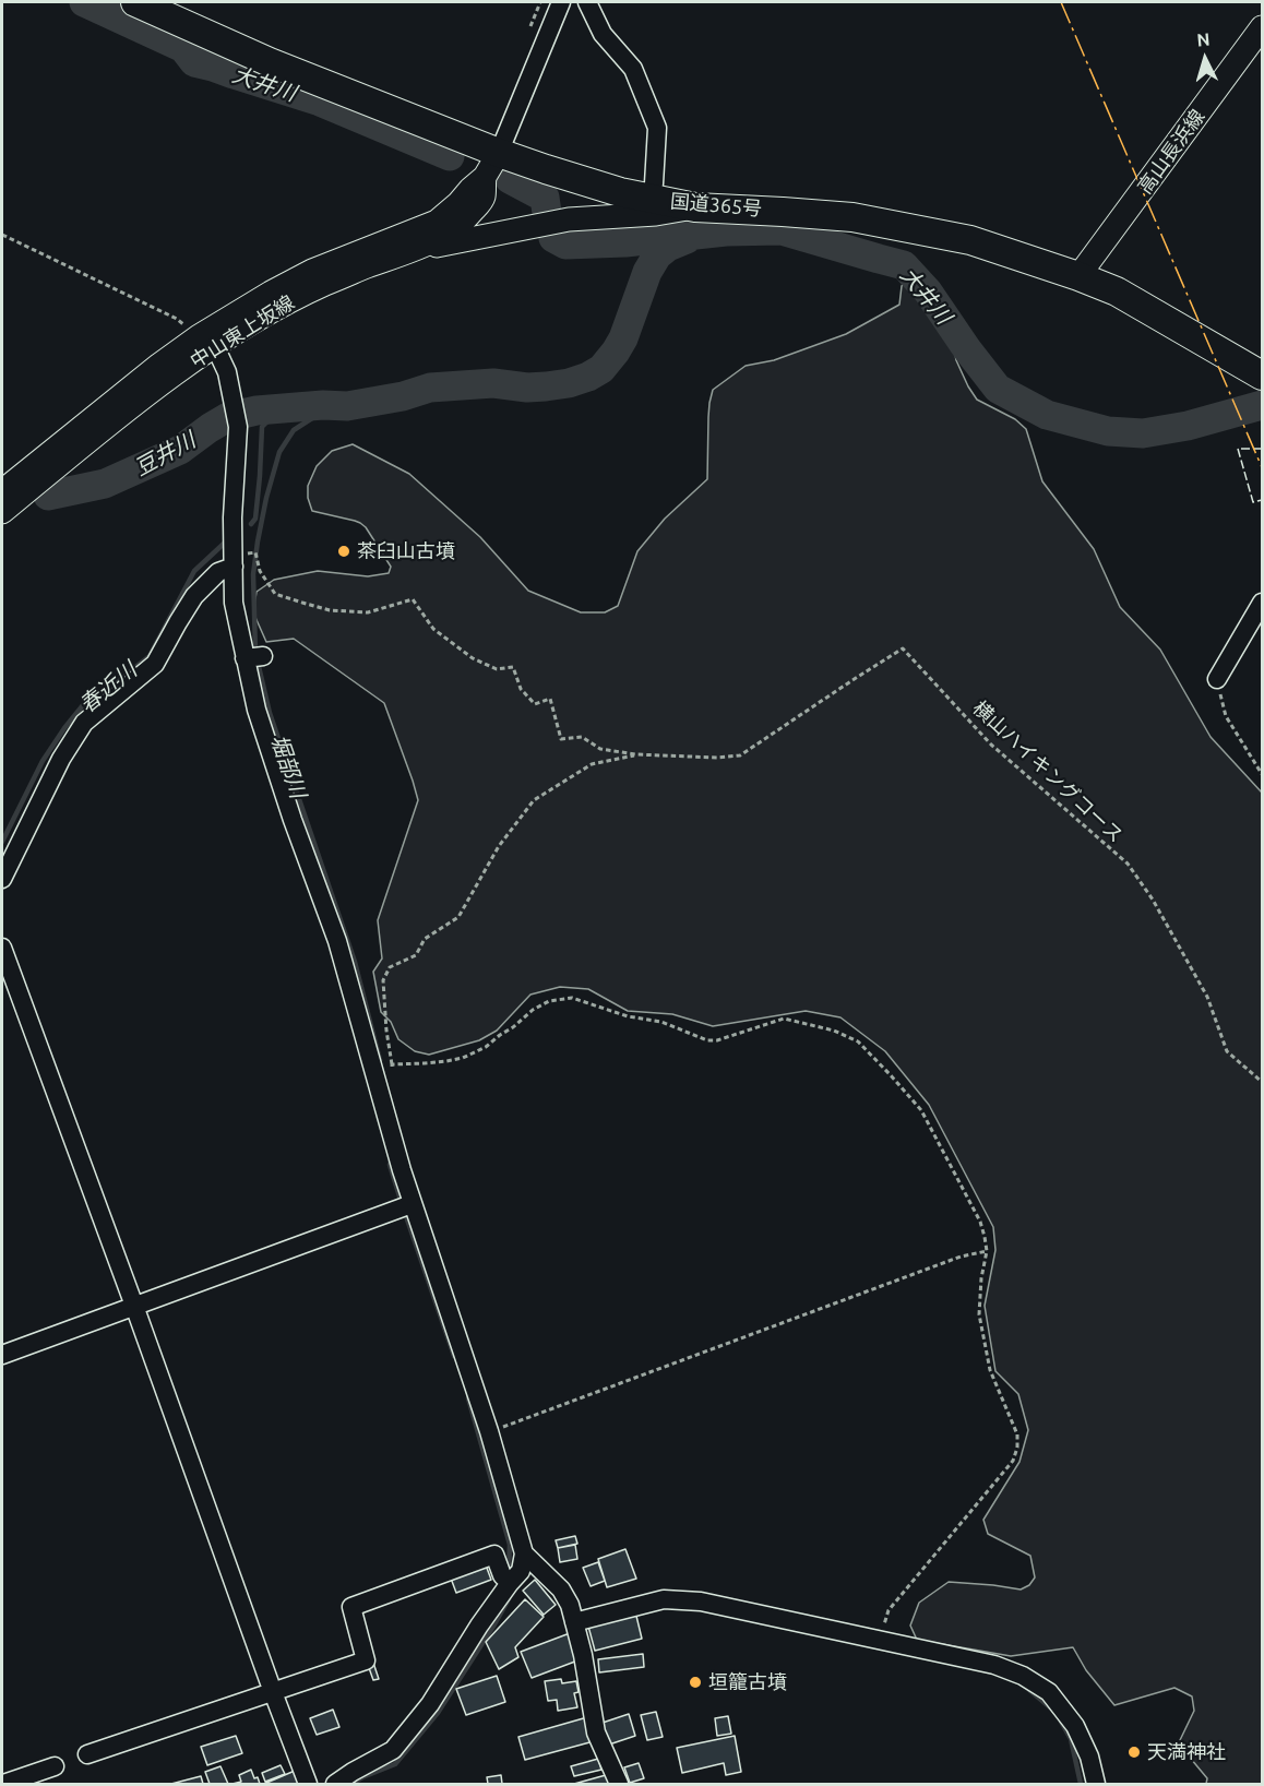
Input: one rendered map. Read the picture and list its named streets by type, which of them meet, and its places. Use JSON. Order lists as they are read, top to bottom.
{
  "streets": {
    "highway": ["国道365号"],
    "main road": ["高山長浜線", "中山東上坂線"],
    "path": ["横山ハイキングコース"]
  },
  "crossings": [
    ["高山長浜線", "国道365号"],
    ["国道365号", "中山東上坂線"]
  ],
  "water": [
    "大井川",
    "豆井川",
    "春近川",
    "堀部川"
  ],
  "places": ["茶臼山古墳", "垣籠古墳", "天満神社"],
  "north": "top"
}
